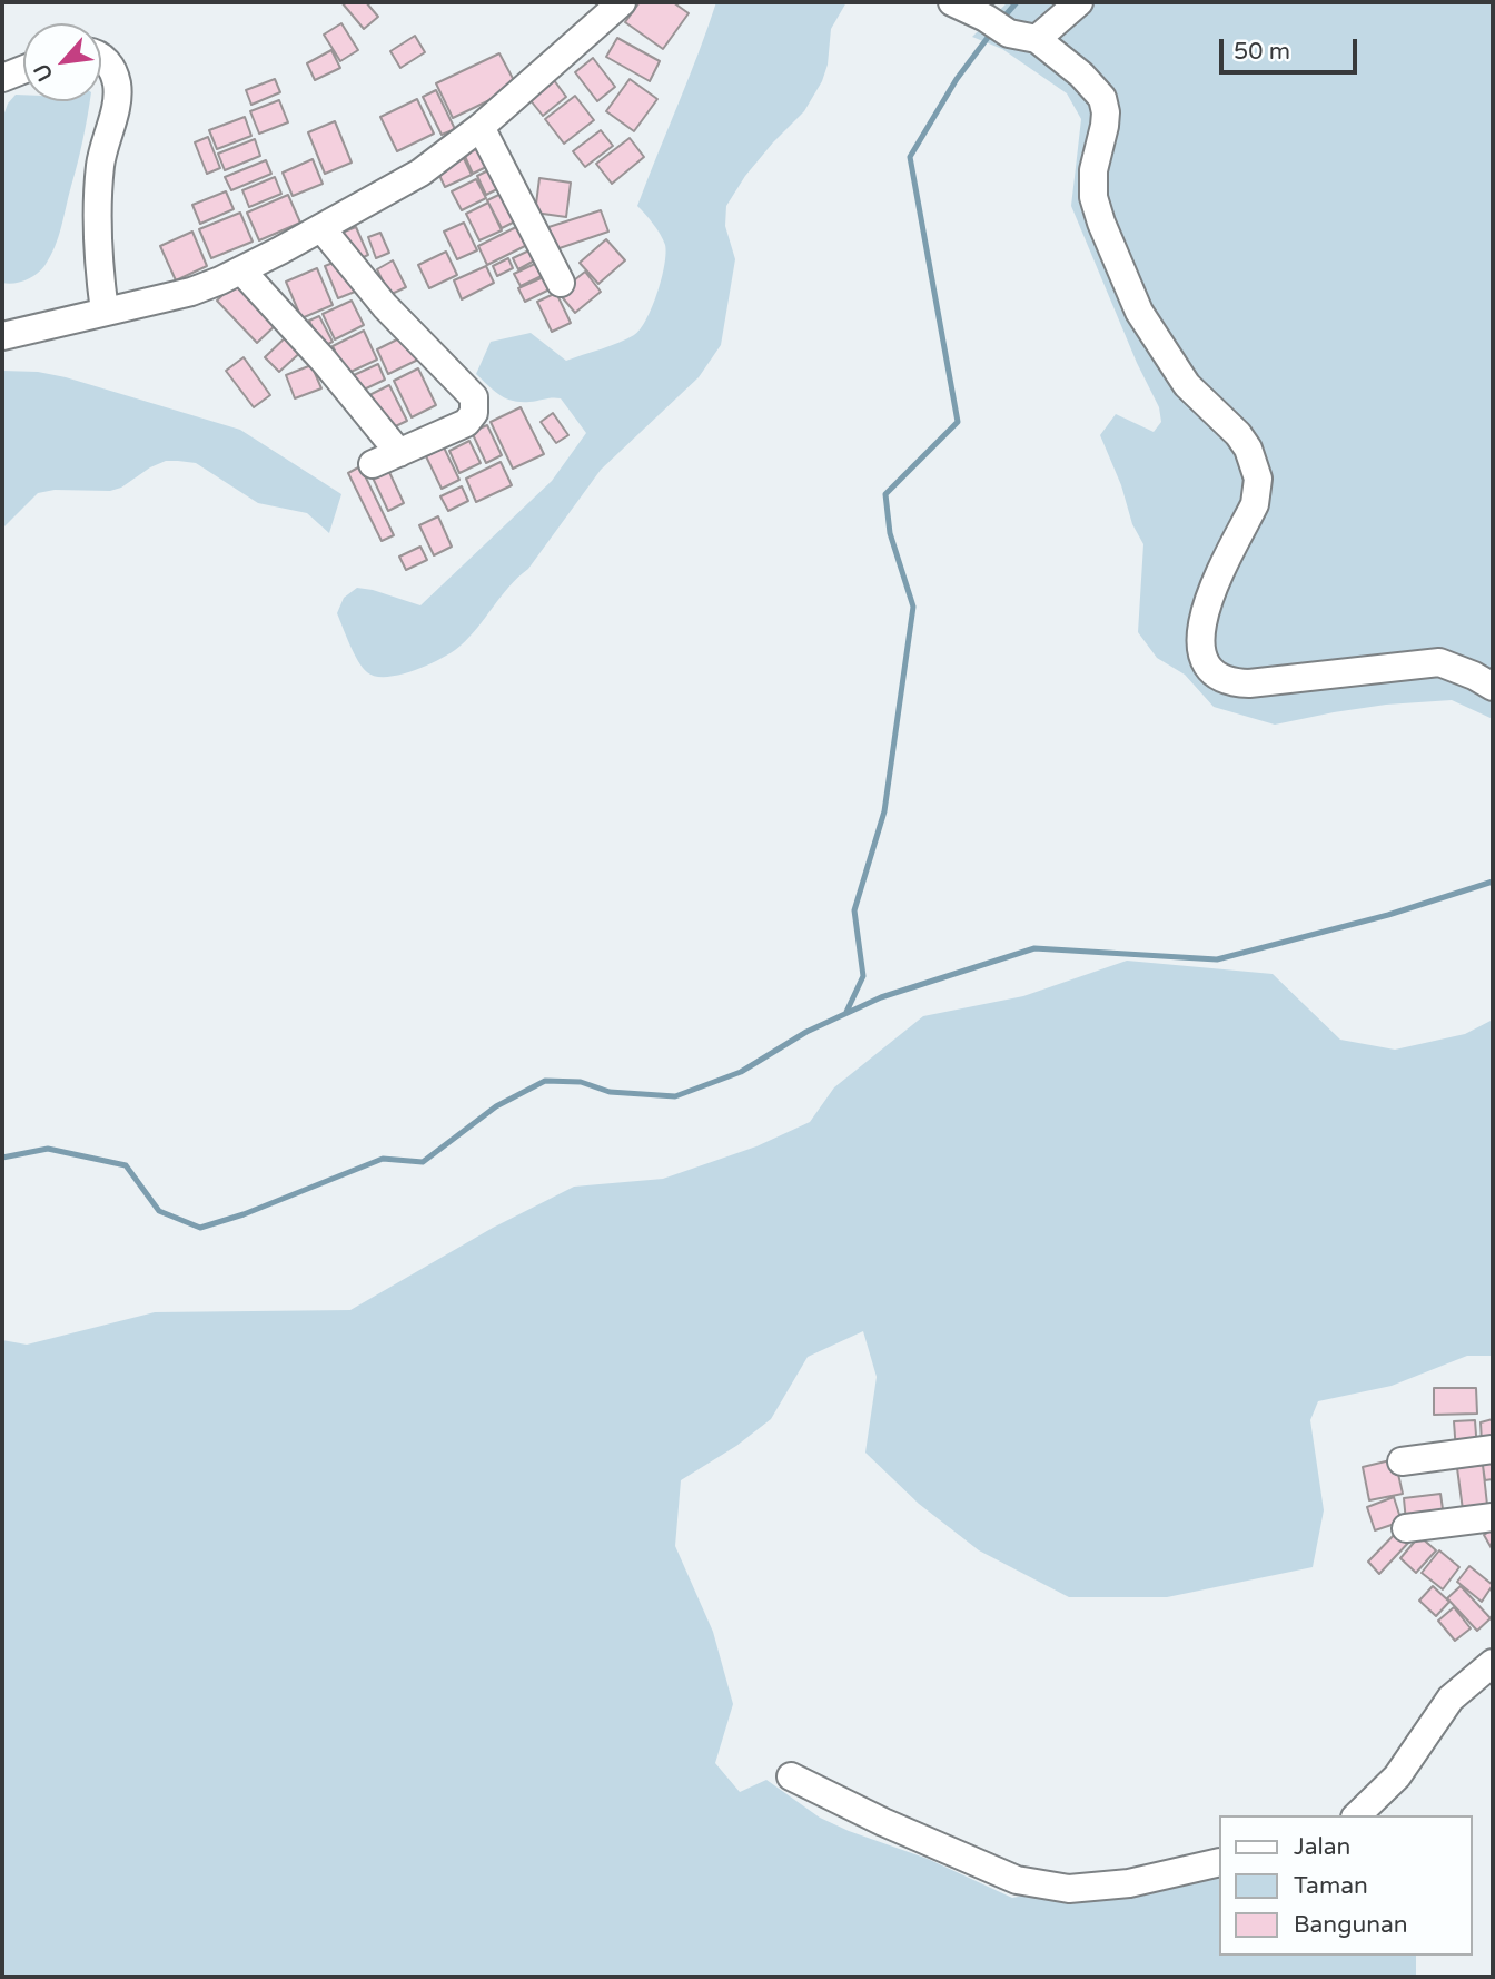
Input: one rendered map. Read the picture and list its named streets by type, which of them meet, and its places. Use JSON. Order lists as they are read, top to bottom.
{
  "legend": ["Jalan", "Taman", "Bangunan"],
  "scale_bar": "50 m",
  "north": "bottom left"
}
